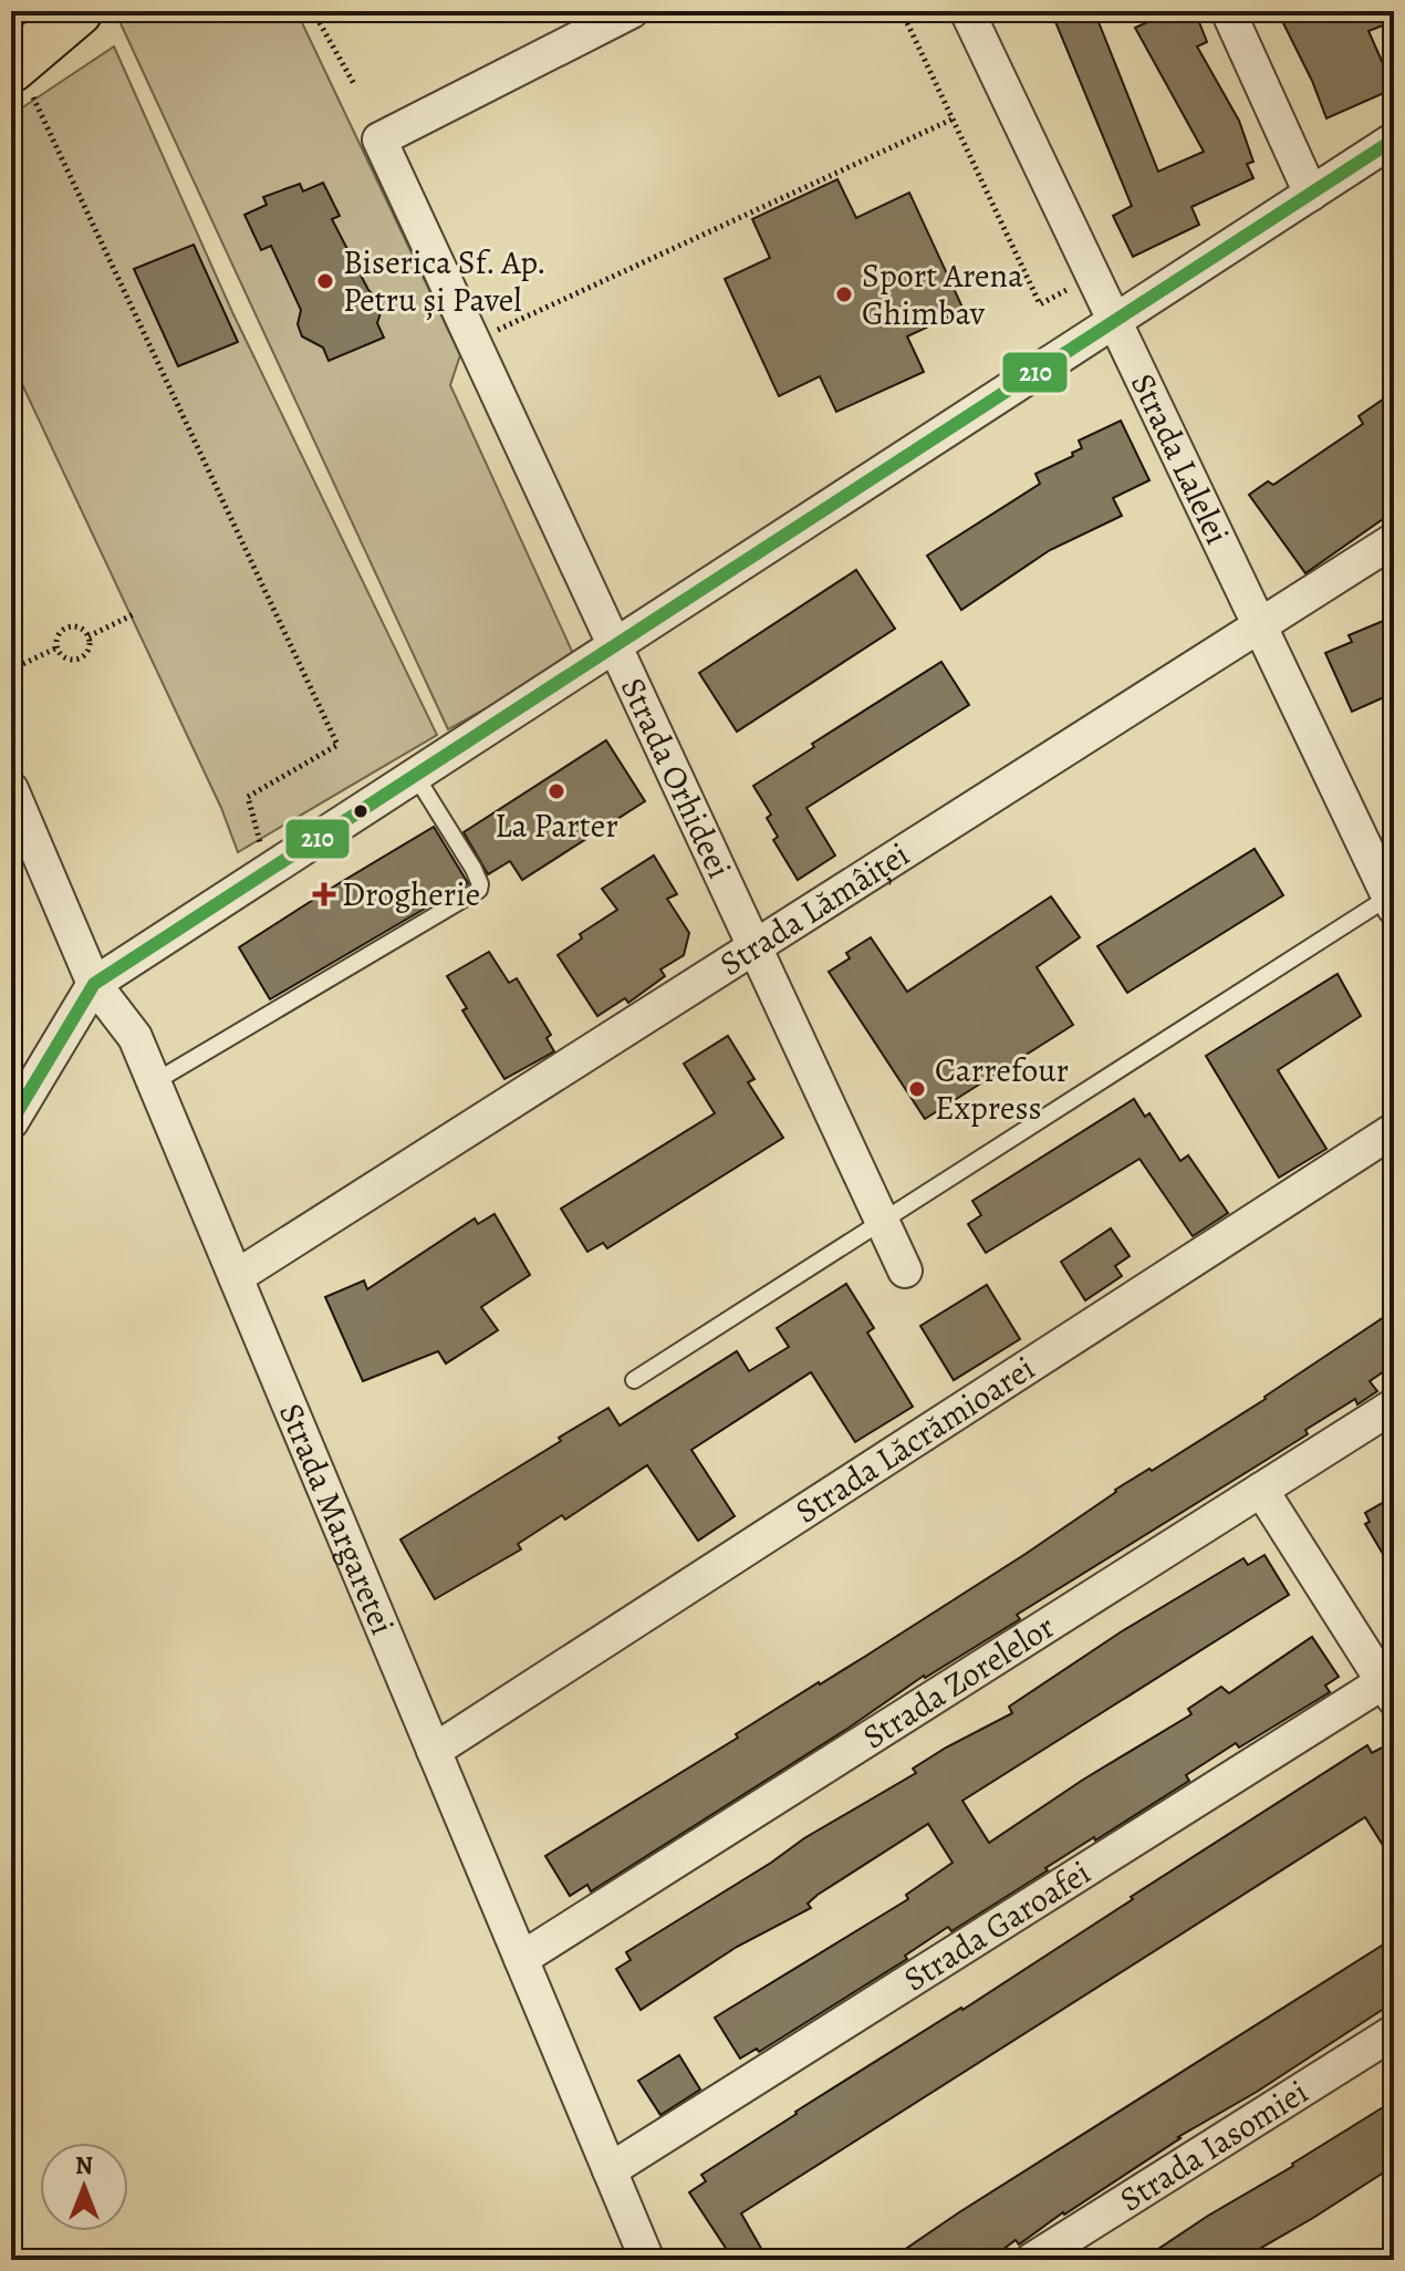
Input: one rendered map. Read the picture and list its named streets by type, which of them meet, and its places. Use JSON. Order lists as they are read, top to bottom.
{
  "streets": {
    "street": [
      "Strada Lalelei",
      "Strada Orhideei",
      "Strada Lămâiței",
      "Strada Lăcrămioarei",
      "Strada Margaretei",
      "Strada Zorelelor",
      "Strada Garoafei",
      "Strada Iasomiei"
    ]
  },
  "crossings": [
    ["Strada Lalelei", "Strada Lămâiței"],
    ["Strada Orhideei", "Strada Lămâiței"],
    ["Strada Lămâiței", "Strada Margaretei"],
    ["Strada Lăcrămioarei", "Strada Margaretei"],
    ["Strada Margaretei", "Strada Zorelelor"],
    ["Strada Margaretei", "Strada Garoafei"]
  ],
  "places": {
    "other": [
      "Biserica Sf. Ap. Petru și Pavel",
      "Sport Arena Ghimbav",
      "La Parter",
      "Carrefour Express"
    ],
    "health": ["Drogherie"]
  },
  "lines": ["transit line 210"],
  "north": "top"
}
